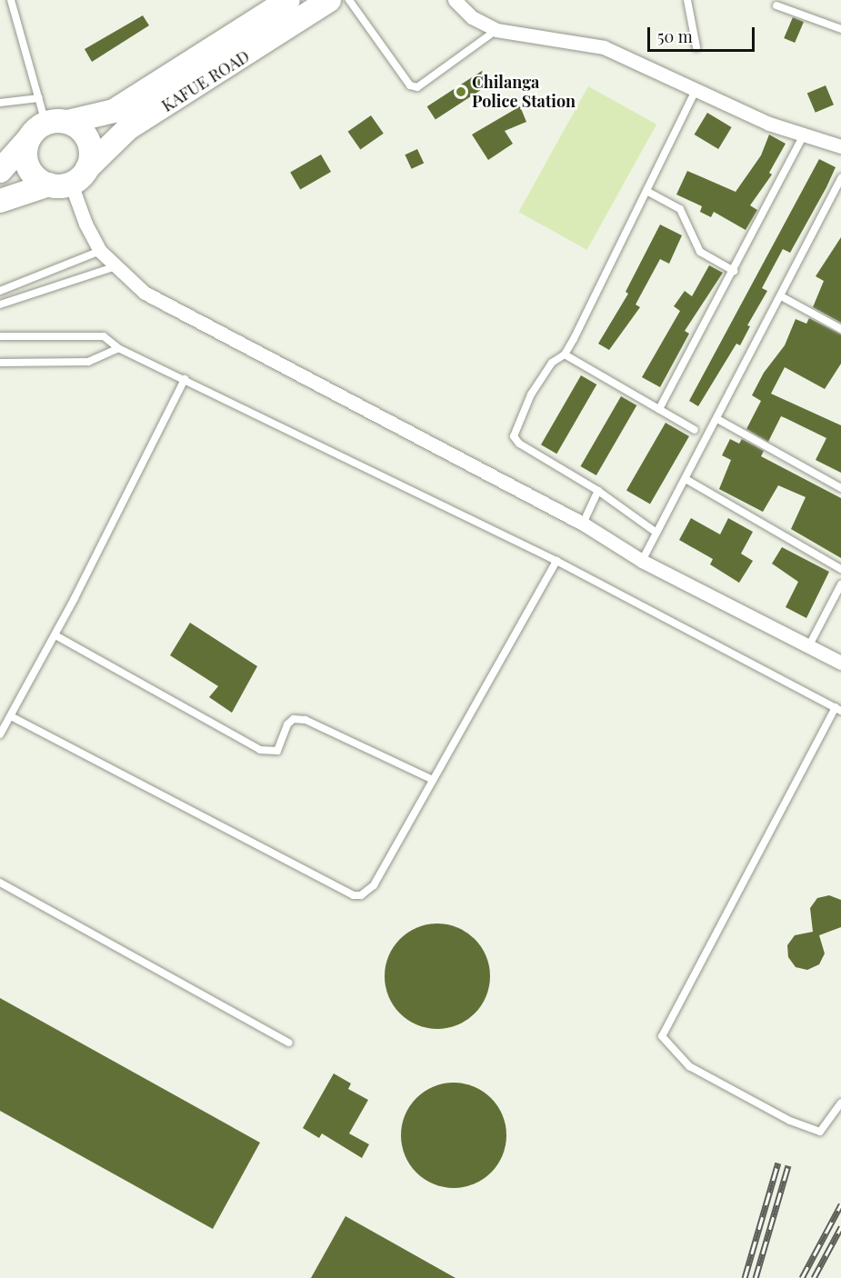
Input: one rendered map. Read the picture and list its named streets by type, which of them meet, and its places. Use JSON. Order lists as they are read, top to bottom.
{
  "streets": {
    "highway": ["KAFUE ROAD"]
  },
  "places": ["Chilanga Police Station"],
  "scale_bar": "50 m"
}
